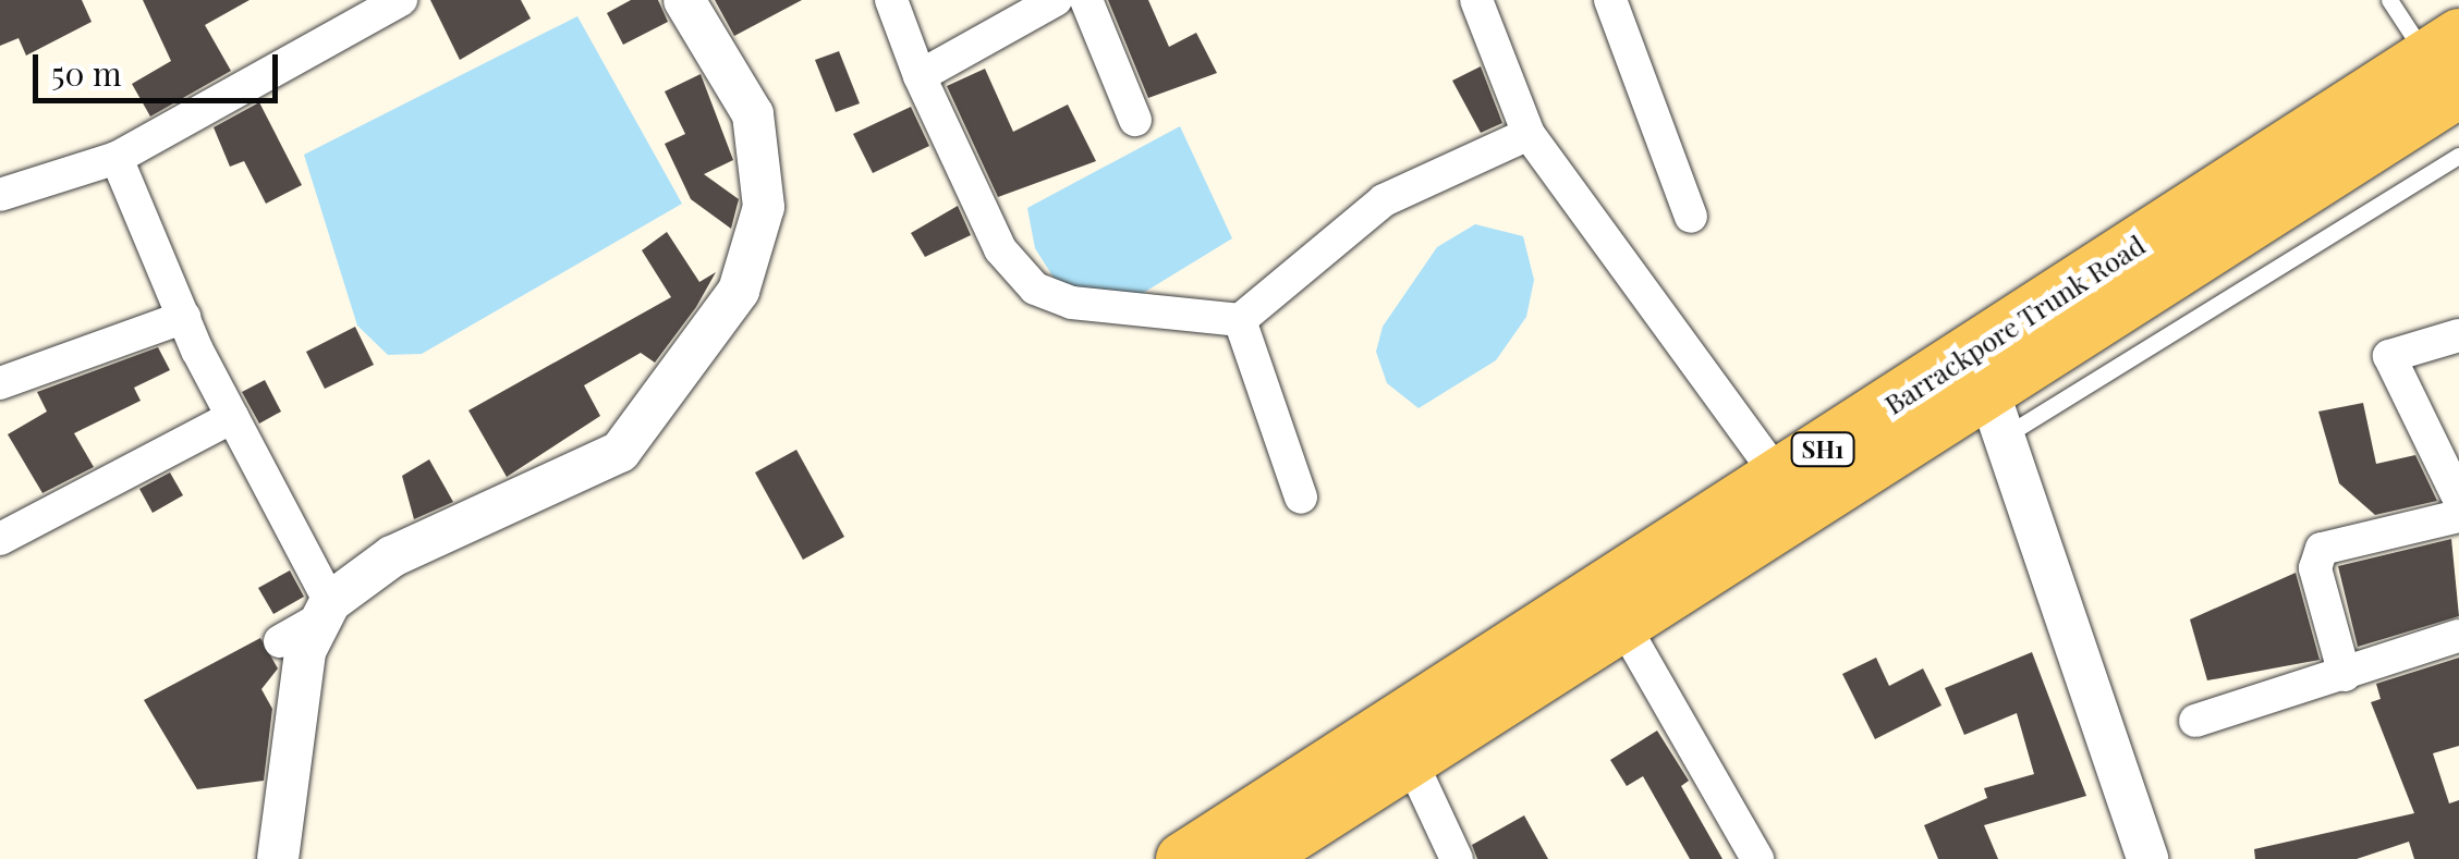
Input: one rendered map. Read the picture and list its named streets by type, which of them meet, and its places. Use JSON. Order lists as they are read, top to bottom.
{
  "streets": {
    "main road": ["Barrackpore Trunk Road", "SH1"]
  },
  "scale_bar": "50 m"
}
